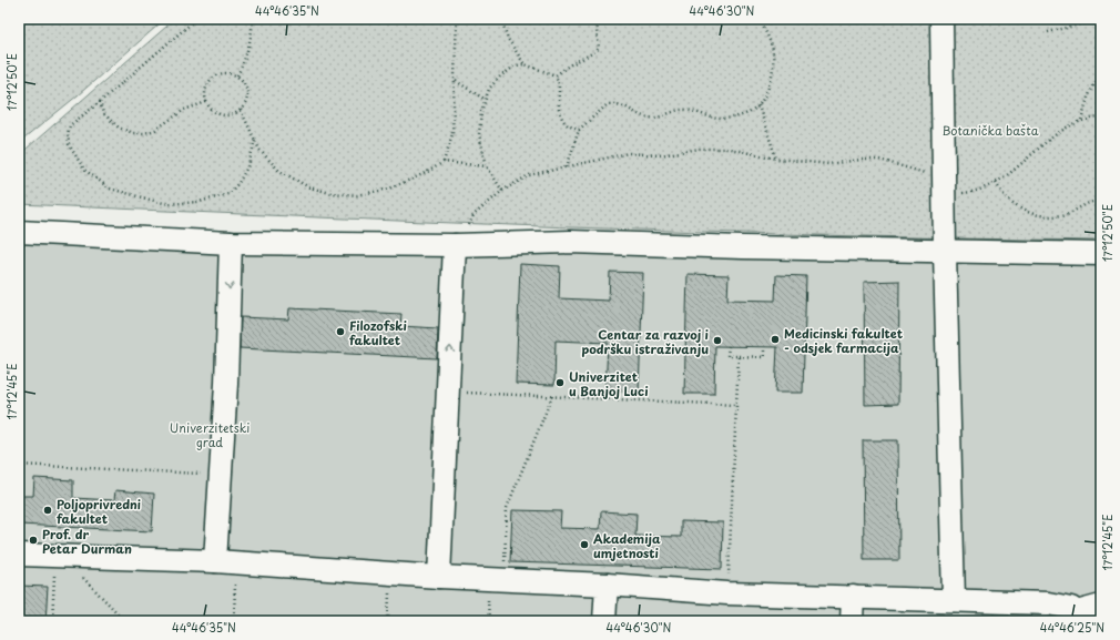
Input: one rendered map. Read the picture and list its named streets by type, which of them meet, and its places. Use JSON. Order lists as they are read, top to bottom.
{
  "parks": ["Botanička bašta", "Univerzitetski grad"],
  "places": [
    "Filozofski fakultet",
    "Medicinski fakultet - odsjek farmacija",
    "Centar za razvoj i podršku istraživanju",
    "Univerzitet u Banjoj Luci",
    "Poljoprivredni fakultet",
    "Prof. dr Petar Durman",
    "Akademija umjetnosti"
  ],
  "coordinates": [
    "44°46'35\"N",
    "44°46'30\"N",
    "17°12'50\"E",
    "17°12'45\"E",
    "44°46'25\"N"
  ]
}
